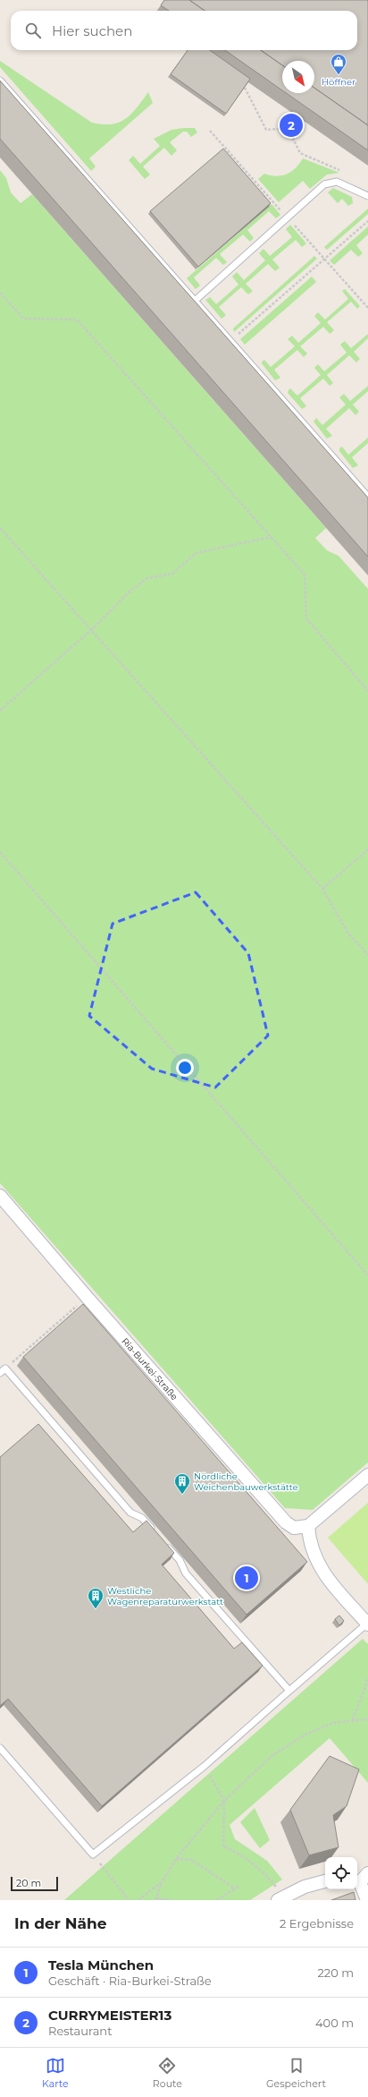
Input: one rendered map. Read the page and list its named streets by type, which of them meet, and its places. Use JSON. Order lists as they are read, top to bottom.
{
  "streets": {
    "street": ["Ria-Burkei-Straße"]
  },
  "places": {
    "shop": ["Höffner"],
    "building": ["Nördliche Weichenbauwerkstätte", "Westliche Wagenreparaturwerkstatt"]
  },
  "scale_bar": "20 m",
  "north": "bottom right",
  "page": {
    "search": "Hier suchen",
    "pins": ["2", "1"],
    "scale": "20 m",
    "heading": ["In der Nähe", "2 Ergebnisse"],
    "list": [
      {
        "mark": "1",
        "name": "Tesla München",
        "note": "Geschäft · Ria-Burkei-Straße",
        "value": "220 m"
      },
      {
        "mark": "2",
        "name": "CURRYMEISTER13",
        "note": "Restaurant",
        "value": "400 m"
      }
    ],
    "nav": ["Karte", "Route", "Gespeichert"]
  }
}
